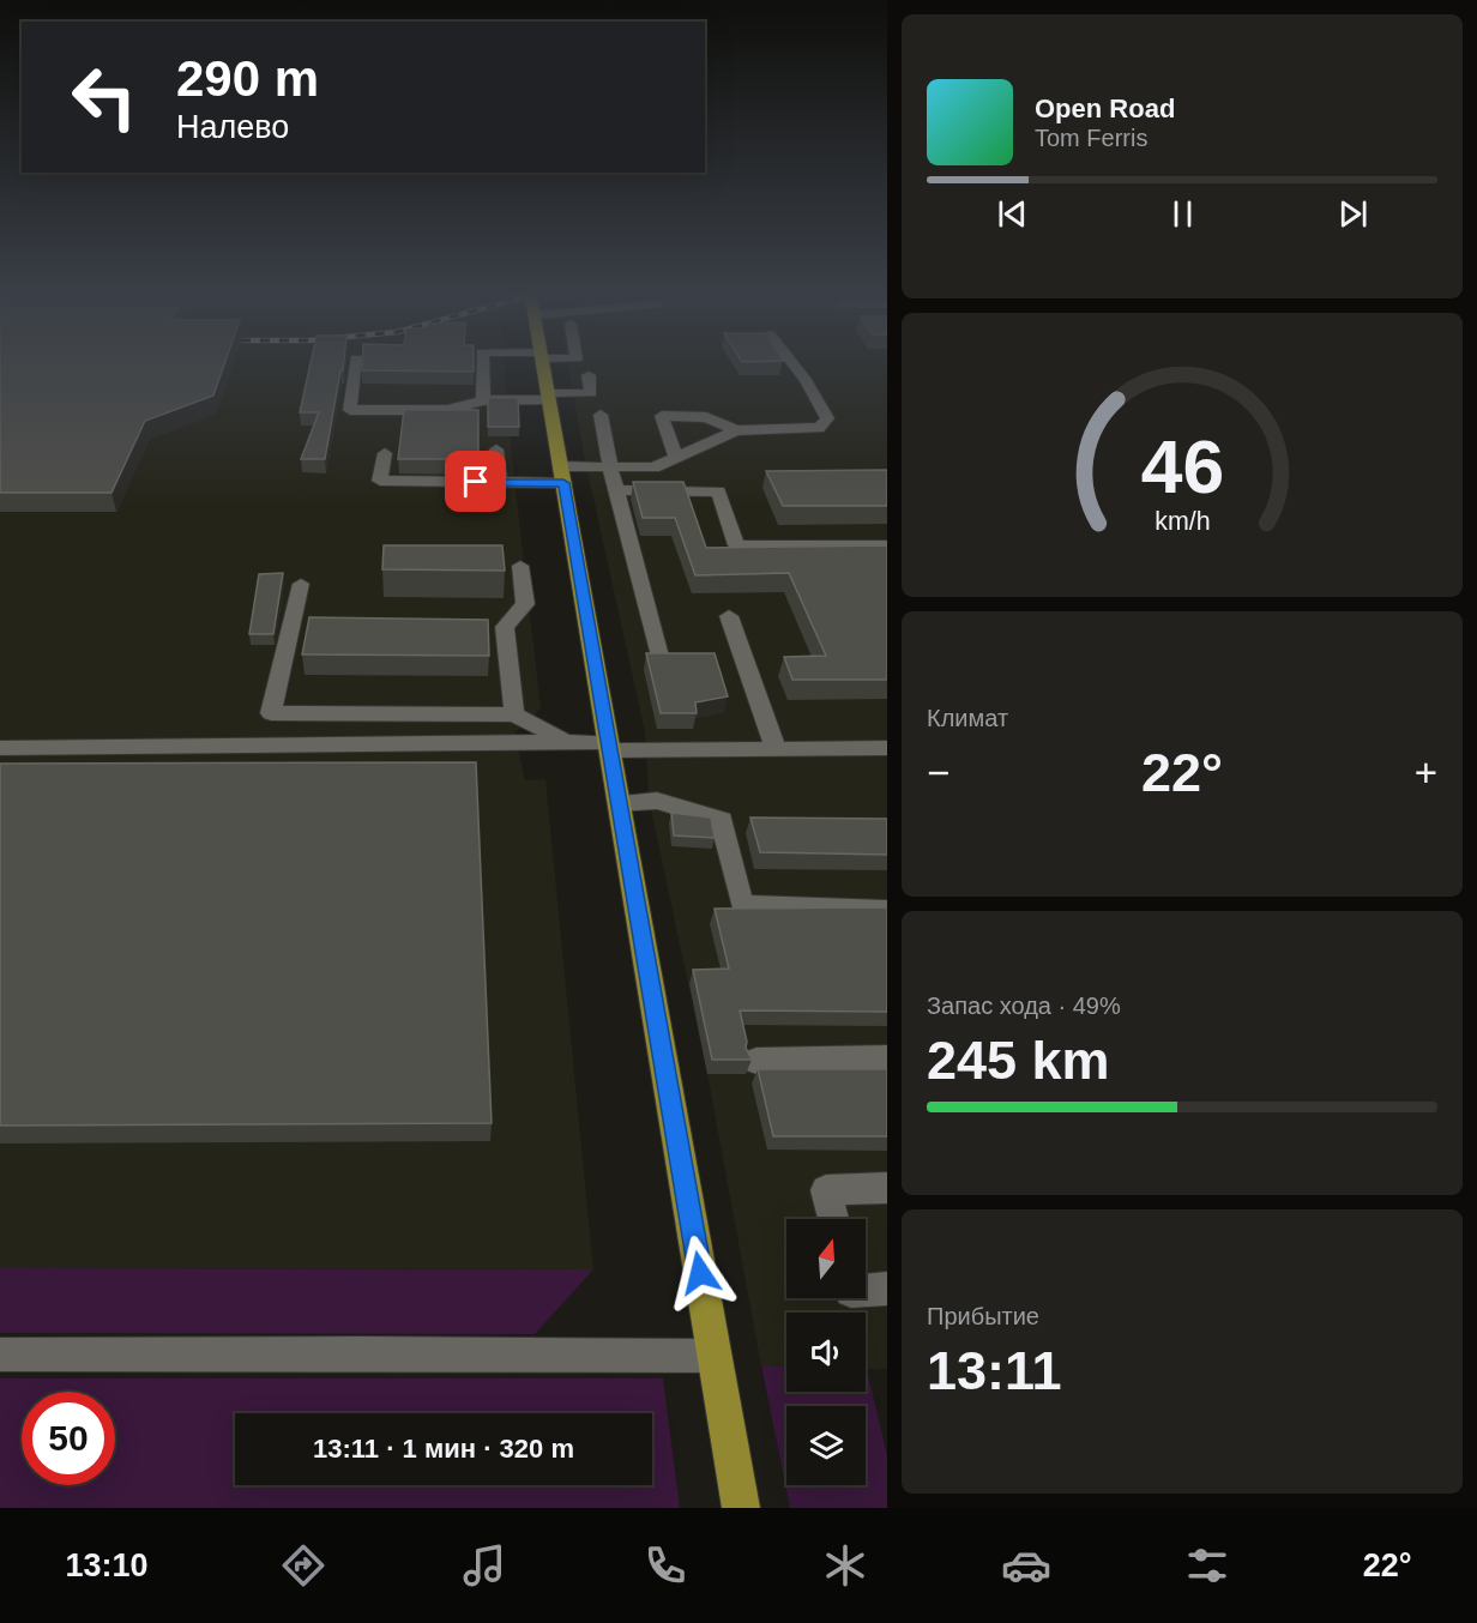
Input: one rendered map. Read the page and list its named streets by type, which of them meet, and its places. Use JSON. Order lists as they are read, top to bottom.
{
  "north": "top",
  "page": {
    "turn": ["290 m", "Налево"],
    "song": ["Open Road", "Tom Ferris"],
    "tile": [
      "Климат",
      ["Запас хода · 49%", "245 km"],
      ["Прибытие", "13:11"]
    ],
    "heat": ["−", "22°", "+"],
    "limit": "50",
    "trip": "13:11 · 1 мин · 320 m",
    "tabs": ["13:10", "22°"],
    "gauge": ["46", "km/h"]
  }
}
